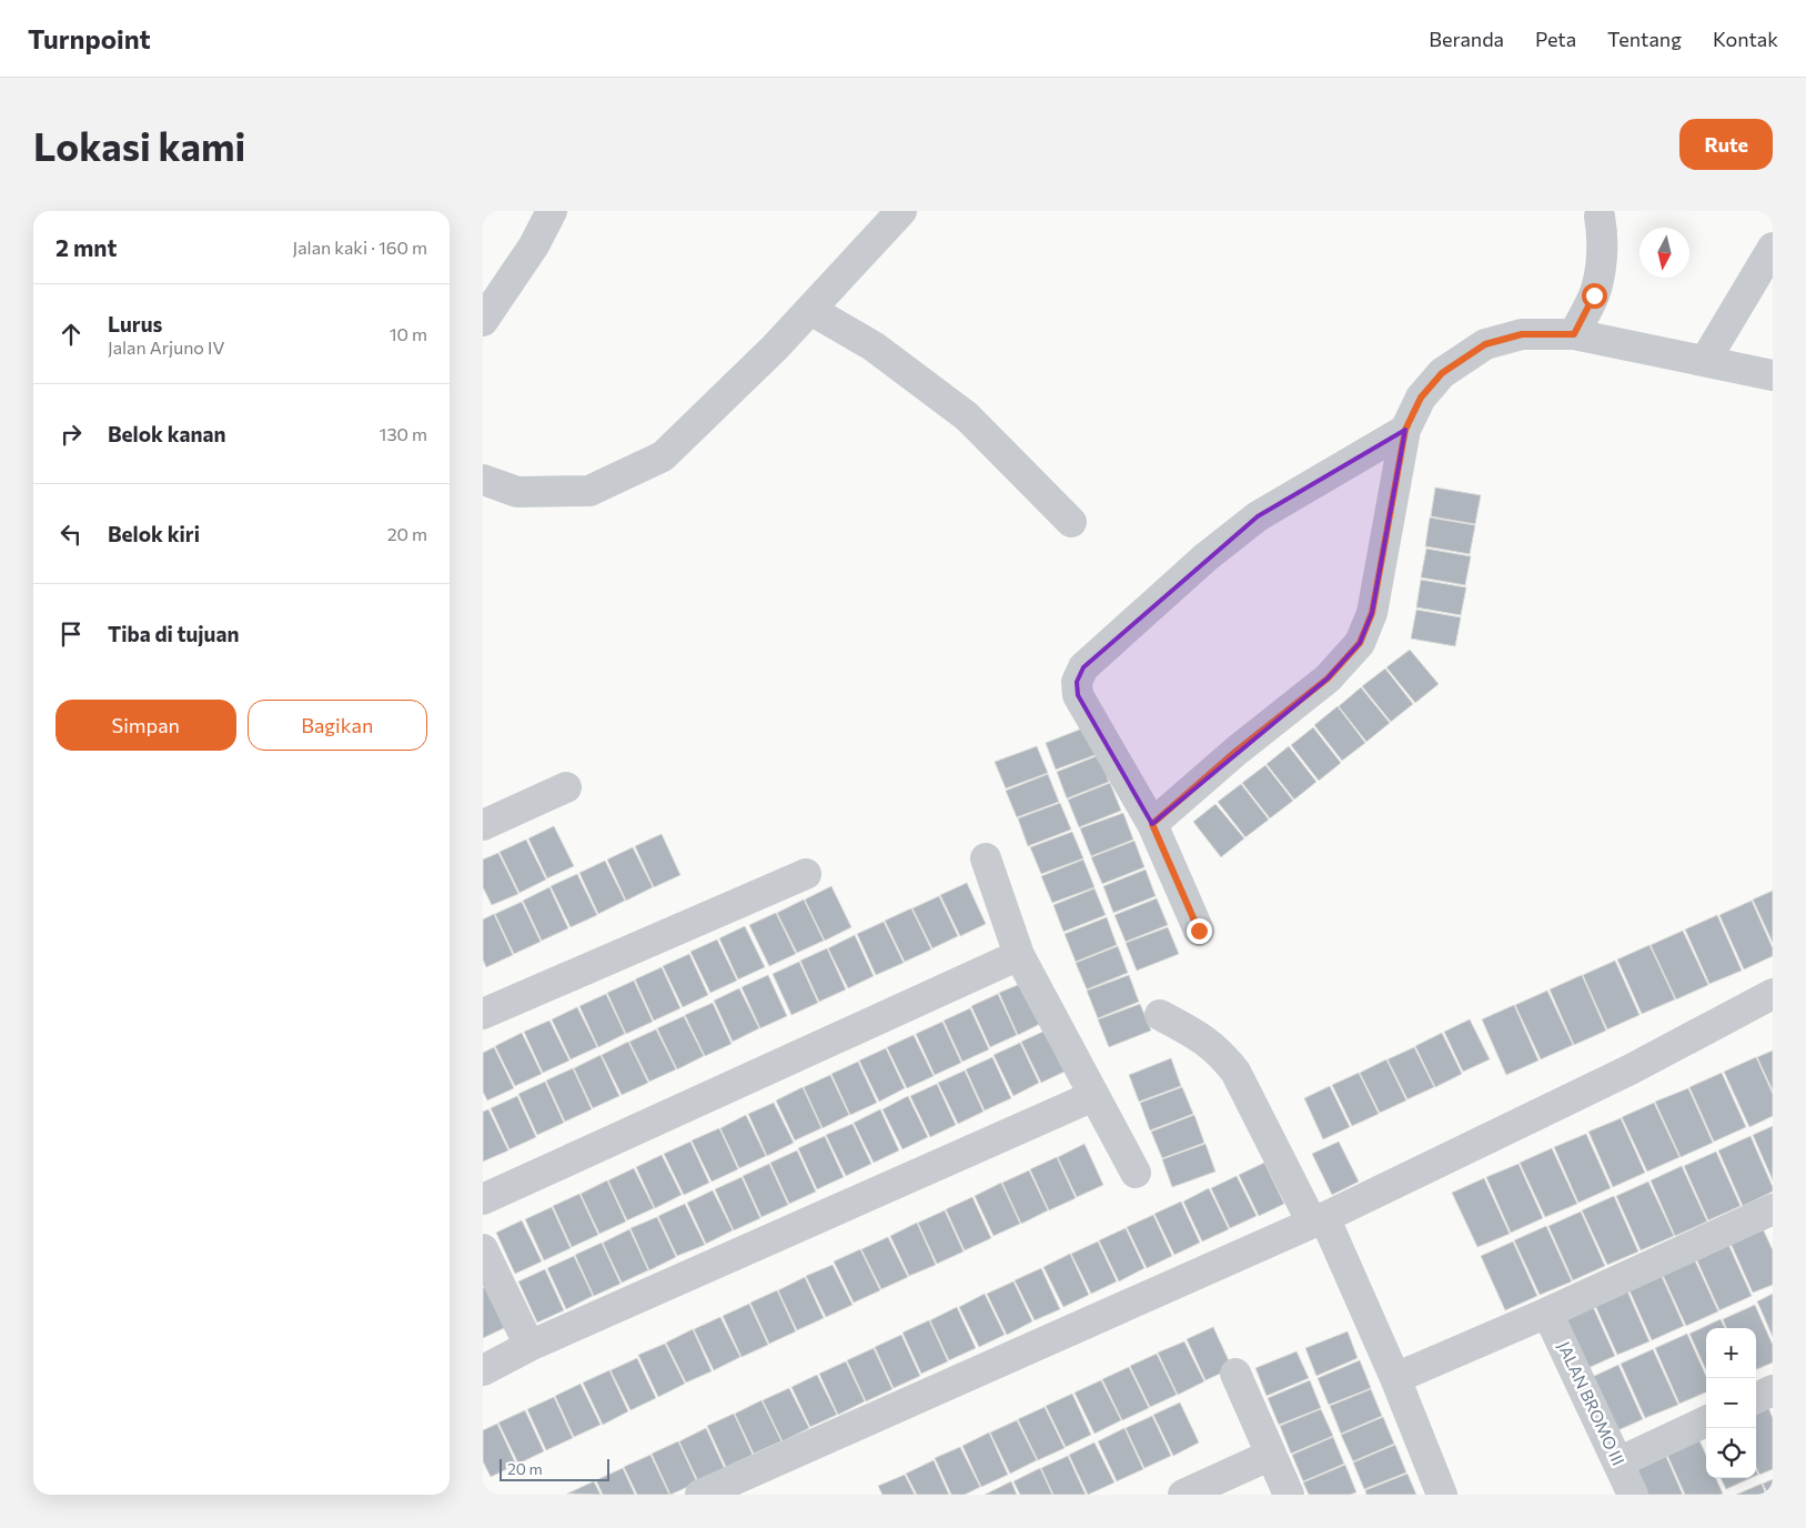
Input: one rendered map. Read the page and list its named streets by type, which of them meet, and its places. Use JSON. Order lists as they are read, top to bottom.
{
  "streets": {
    "street": ["JALAN BROMO III"]
  },
  "scale_bar": "20 m",
  "north": "bottom",
  "page": {
    "header": "Turnpoint",
    "nav": [
      "Beranda",
      "Peta",
      "Tentang",
      "Kontak"
    ],
    "buttons": [
      "Rute",
      ["Simpan", "Bagikan"]
    ],
    "title": "Lokasi kami",
    "heading": ["2 mnt", "Jalan kaki · 160 m"],
    "list": [
      ["Lurus", "Jalan Arjuno IV", "10 m"],
      ["Belok kanan", "130 m"],
      ["Belok kiri", "20 m"],
      "Tiba di tujuan"
    ],
    "map_buttons": ["+", "−"],
    "scale": "20 m"
  }
}
